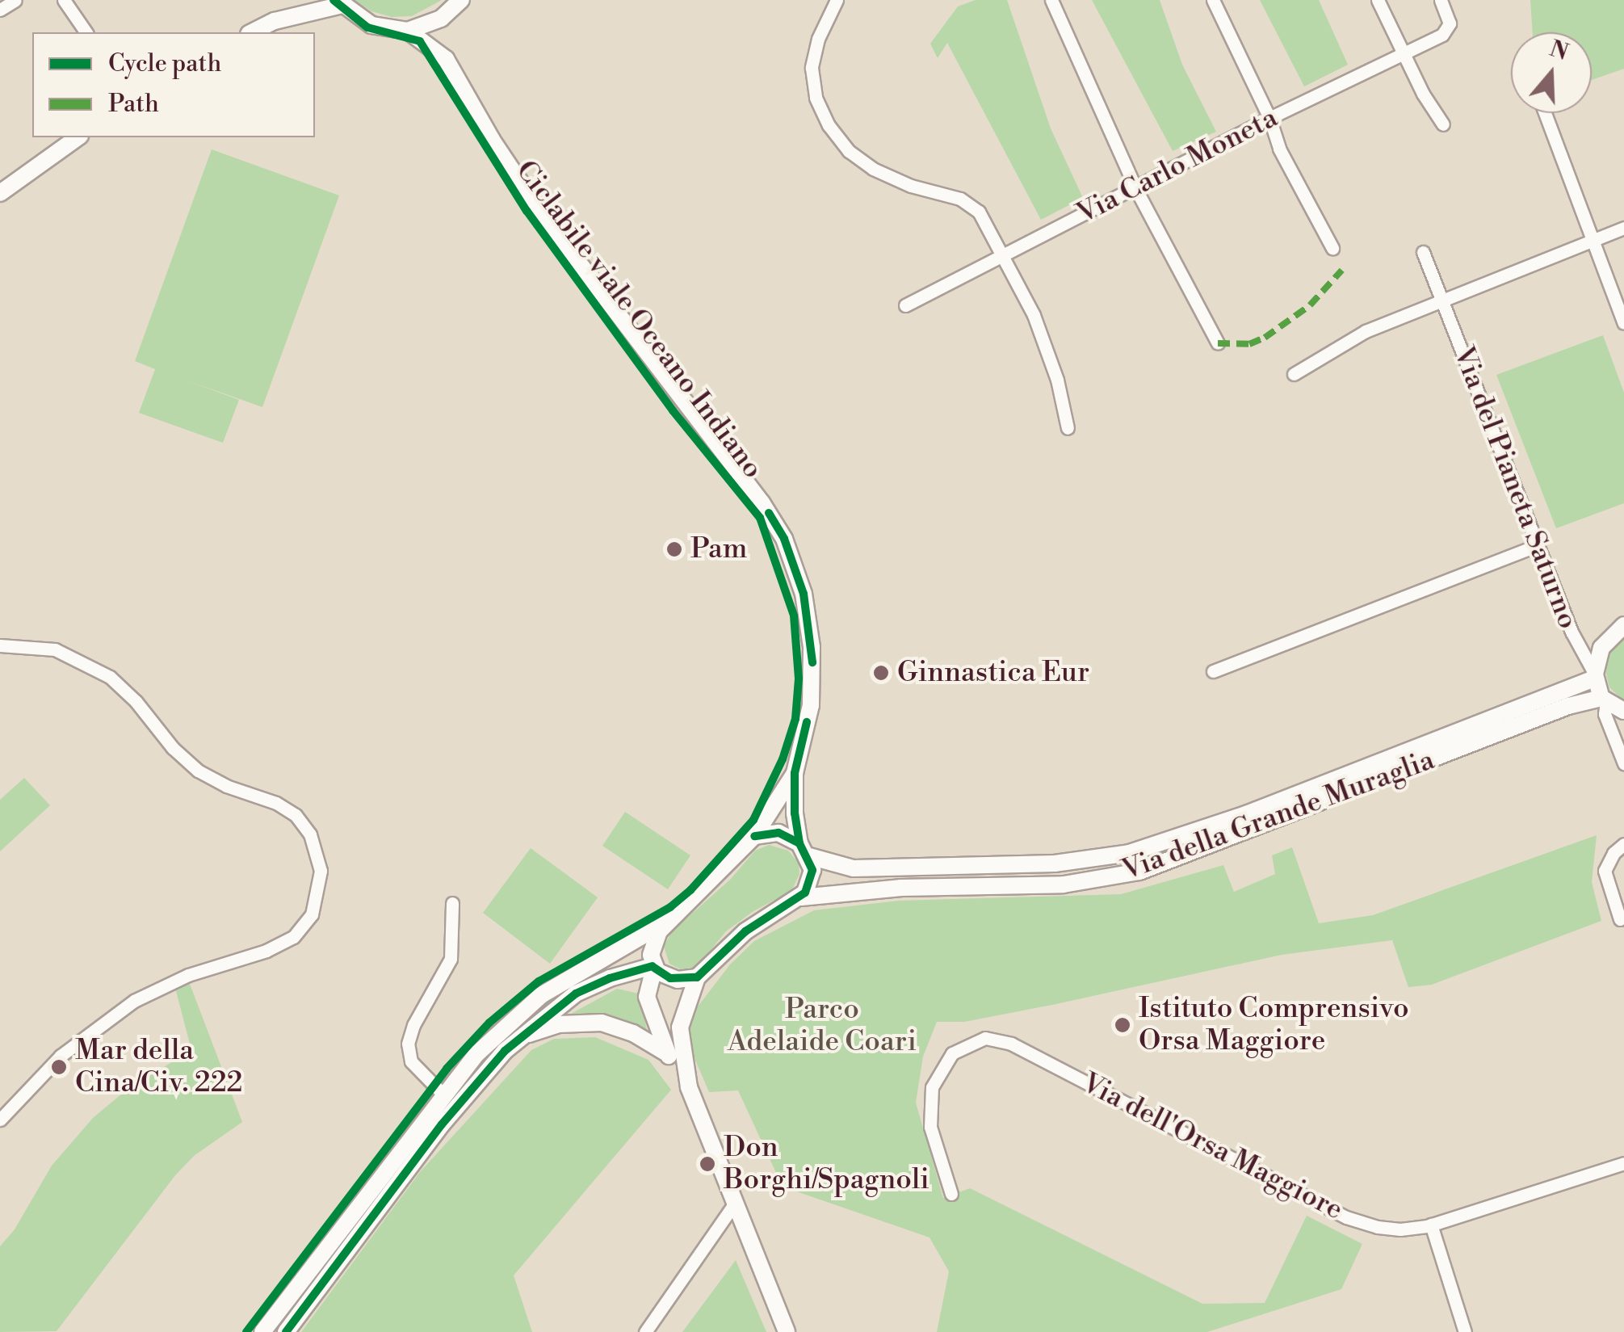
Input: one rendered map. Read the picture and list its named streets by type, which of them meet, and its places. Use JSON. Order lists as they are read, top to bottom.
{
  "streets": {
    "street": [
      "Via Carlo Moneta",
      "Via del Pianeta Saturno",
      "Via della Grande Muraglia",
      "Via dell'Orsa Maggiore"
    ],
    "cycle path": ["Ciclabile viale Oceano Indiano"]
  },
  "crossings": [
    ["Via del Pianeta Saturno", "Via della Grande Muraglia"]
  ],
  "parks": ["Parco Adelaide Coari"],
  "places": [
    "Pam",
    "Ginnastica Eur",
    "Istituto Comprensivo Orsa Maggiore",
    "Mar della Cina/Civ. 222",
    "Don Borghi/Spagnoli"
  ],
  "legend": ["Cycle path", "Path"],
  "north": "top"
}
